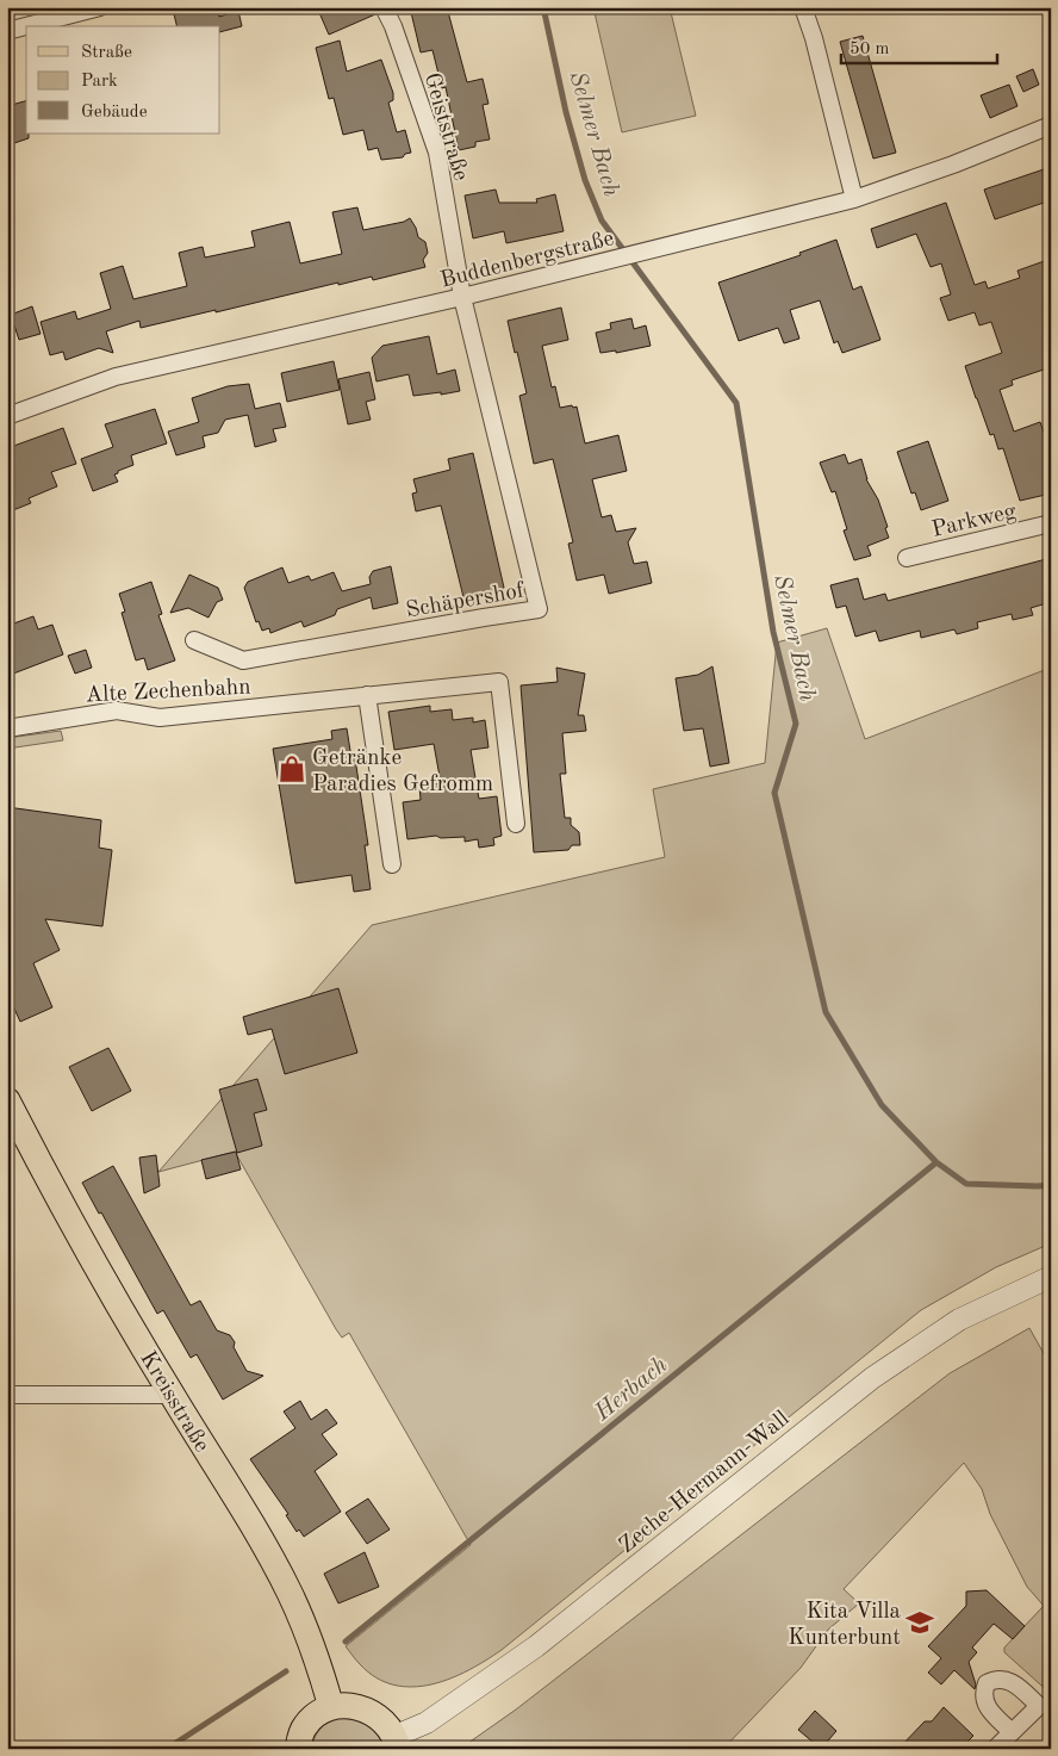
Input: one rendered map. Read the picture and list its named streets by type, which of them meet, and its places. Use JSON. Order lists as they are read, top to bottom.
{
  "streets": {
    "main road": ["Kreisstraße"],
    "street": [
      "Geiststraße",
      "Buddenbergstraße",
      "Parkweg",
      "Schäpershof",
      "Alte Zechenbahn",
      "Zeche-Hermann-Wall"
    ]
  },
  "crossings": [
    ["Geiststraße", "Buddenbergstraße"],
    ["Geiststraße", "Schäpershof"],
    ["Buddenbergstraße", "Schäpershof"]
  ],
  "water": ["Selmer Bach", "Herbach"],
  "places": {
    "shop": ["Getränke Paradies Gefromm"],
    "school or university": ["Kita Villa Kunterbunt"]
  },
  "legend": ["Straße", "Park", "Gebäude"],
  "scale_bar": "50 m"
}
